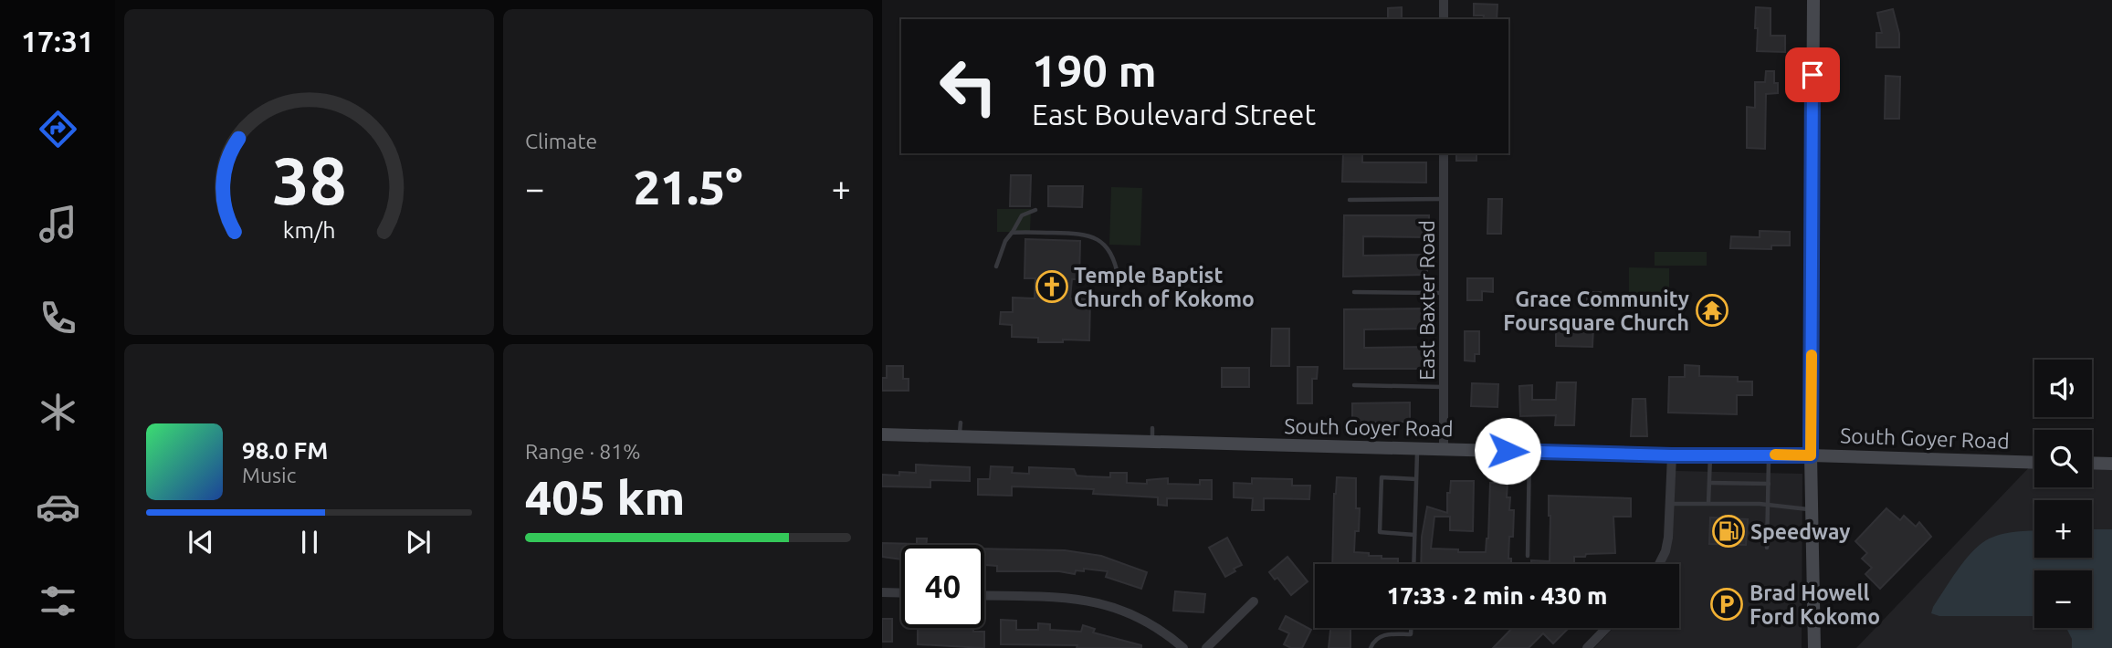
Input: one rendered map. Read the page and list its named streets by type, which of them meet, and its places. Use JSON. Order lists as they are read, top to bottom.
{
  "streets": {
    "street": ["East Baxter Road", "South Goyer Road"]
  },
  "crossings": [
    ["East Baxter Road", "South Goyer Road"]
  ],
  "places": {
    "church": ["Temple Baptist Church of Kokomo"],
    "temple": ["Grace Community Foursquare Church"],
    "fuel station": ["Speedway"],
    "parking": ["Brad Howell Ford Kokomo"]
  },
  "page": {
    "tabs": "17:31",
    "tile": [
      "Climate",
      ["Range · 81%", "405 km"]
    ],
    "turn": ["190 m", "East Boulevard Street"],
    "heat": ["−", "21.5°", "+"],
    "map_buttons": ["+", "−"],
    "song": ["98.0 FM", "Music"],
    "limit": "40",
    "trip": "17:33 · 2 min · 430 m",
    "gauge": ["38", "km/h"]
  }
}
